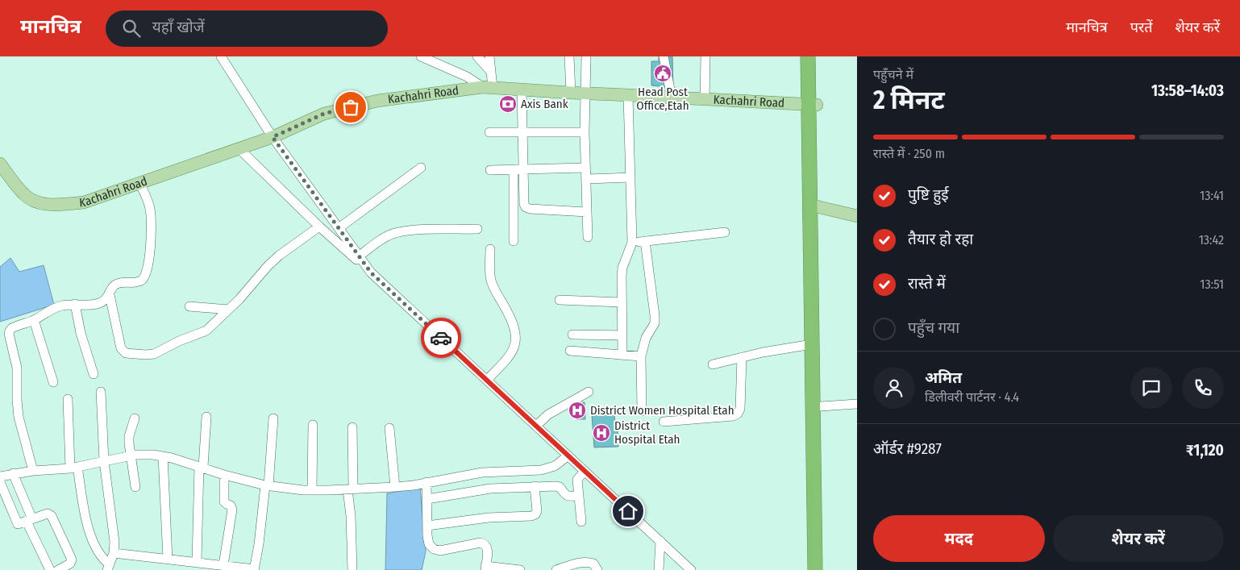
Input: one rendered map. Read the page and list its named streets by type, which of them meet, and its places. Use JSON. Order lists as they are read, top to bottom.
{
  "streets": {
    "main road": ["Kachahri Road"]
  },
  "places": {
    "public building": ["Head Post Office,Etah"],
    "bank": ["Axis Bank"],
    "hospital": ["District Women Hospital Etah", "District Hospital Etah"]
  },
  "page": {
    "header": "मानचित्र",
    "search": "यहाँ खोजें",
    "nav": ["मानचित्र", "परतें", "शेयर करें"],
    "heading": ["2 मिनट", "पहुँचने में", "13:58–14:03"],
    "panel": [
      "अमित",
      "डिलीवरी पार्टनर · 4.4",
      "ऑर्डर #9287",
      "₹1,120"
    ],
    "bar": "रास्ते में · 250 m",
    "list": [
      ["पुष्टि हुई", "13:41"],
      ["तैयार हो रहा", "13:42"],
      ["रास्ते में", "13:51"],
      "पहुँच गया"
    ],
    "buttons": ["मदद", "शेयर करें"]
  }
}
